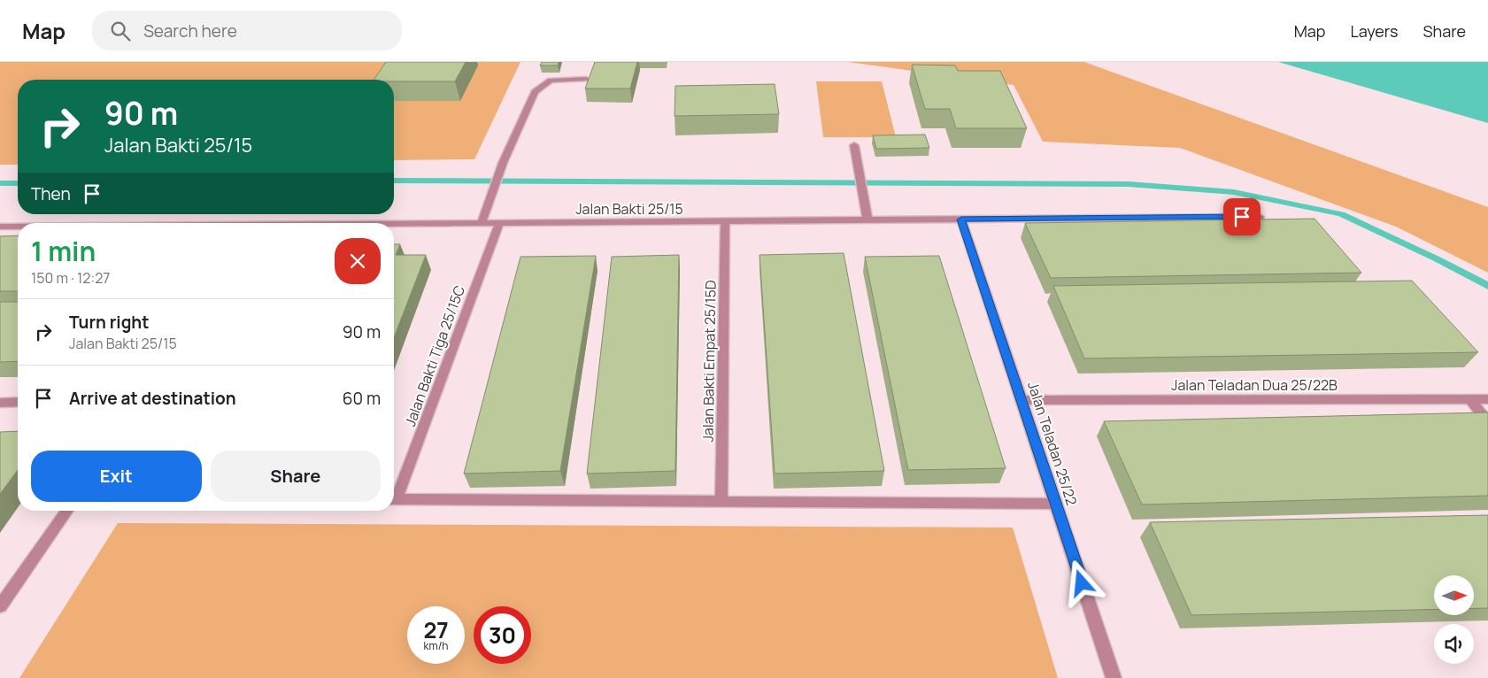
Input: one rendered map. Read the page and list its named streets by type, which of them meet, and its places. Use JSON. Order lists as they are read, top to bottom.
{
  "streets": {
    "street": [
      "Jalan Bakti 25/15",
      "Jalan Bakti Tiga 25/15C",
      "Jalan Bakti Empat 25/15D",
      "Jalan Teladan Dua 25/22B",
      "Jalan Teladan 25/22"
    ]
  },
  "crossings": [
    ["Jalan Bakti 25/15", "Jalan Bakti Tiga 25/15C"],
    ["Jalan Bakti 25/15", "Jalan Bakti Empat 25/15D"],
    ["Jalan Bakti 25/15", "Jalan Teladan 25/22"],
    ["Jalan Teladan Dua 25/22B", "Jalan Teladan 25/22"]
  ],
  "north": "right",
  "page": {
    "header": "Map",
    "search": "Search here",
    "nav": ["Map", "Layers", "Share"],
    "turn": ["90 m", "Jalan Bakti 25/15"],
    "then": "Then",
    "heading": ["1 min", "150 m · 12:27"],
    "list": [
      {
        "name": "Turn right",
        "note": "Jalan Bakti 25/15",
        "value": "90 m"
      },
      {
        "name": "Arrive at destination",
        "value": "60 m"
      }
    ],
    "buttons": ["Exit", "Share"],
    "speed": "27 km/h",
    "limit": "30"
  }
}
